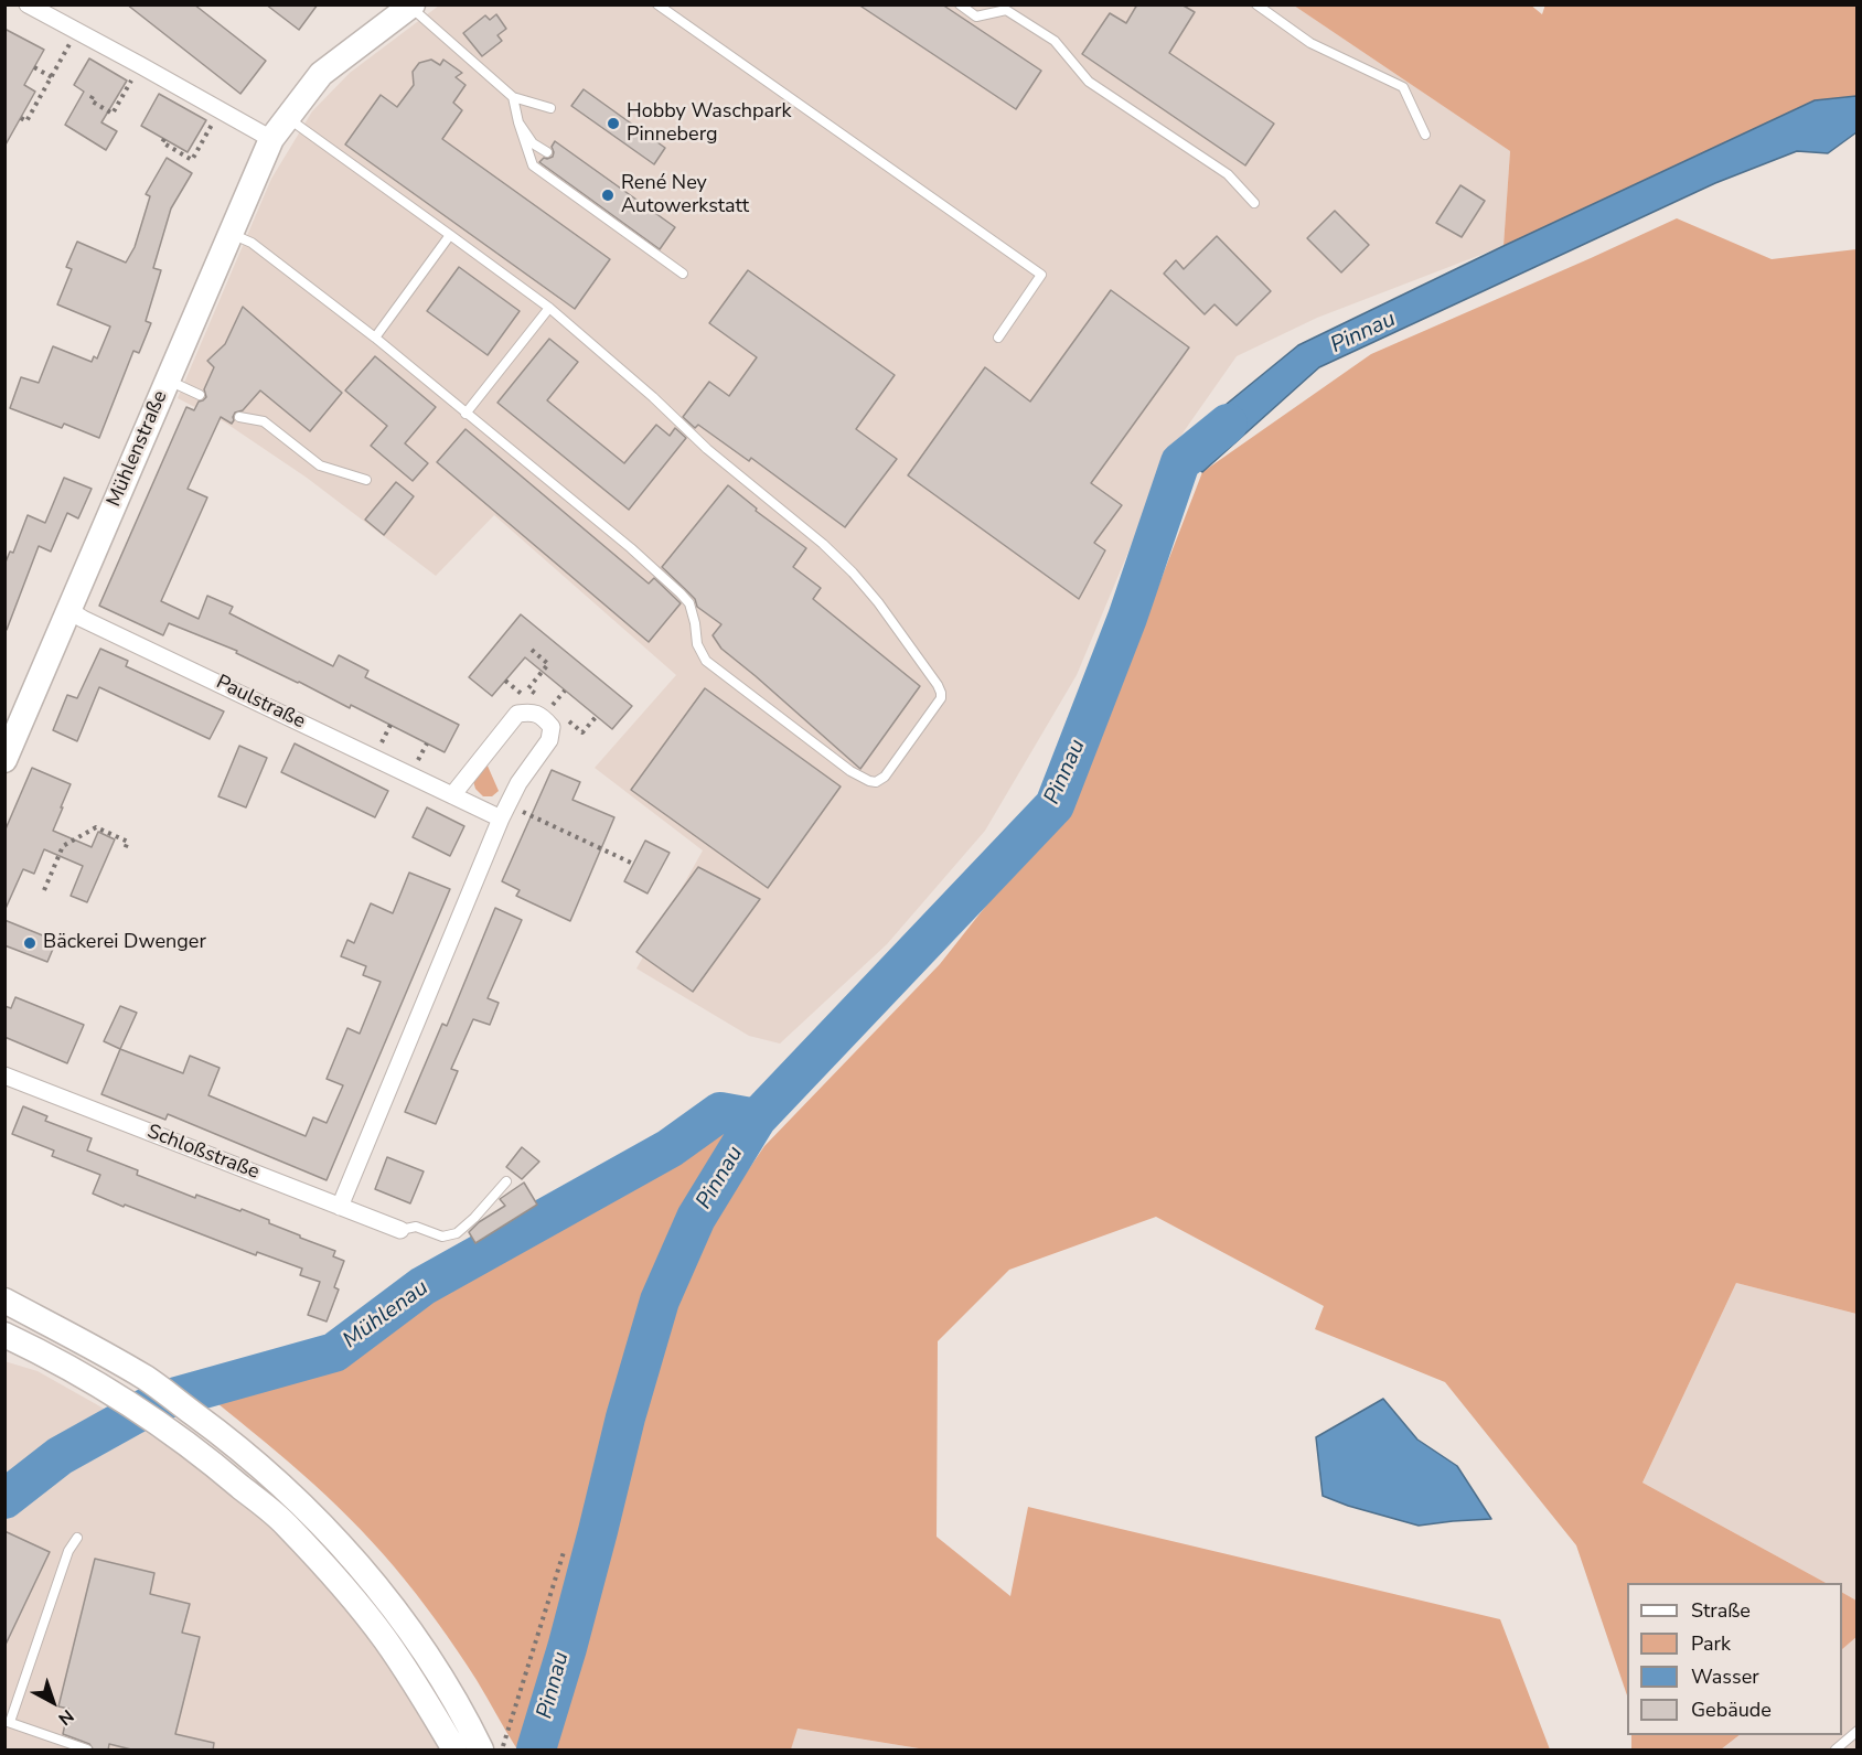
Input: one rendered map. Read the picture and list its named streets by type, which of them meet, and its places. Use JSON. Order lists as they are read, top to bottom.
{
  "streets": {
    "main road": ["Mühlenstraße"],
    "street": ["Paulstraße", "Schloßstraße"]
  },
  "crossings": [
    ["Mühlenstraße", "Paulstraße"]
  ],
  "water": ["Pinnau", "Mühlenau"],
  "places": ["Hobby Waschpark Pinneberg", "René Ney Autowerkstatt", "Bäckerei Dwenger"],
  "legend": [
    "Straße",
    "Park",
    "Wasser",
    "Gebäude"
  ],
  "north": "bottom right"
}
